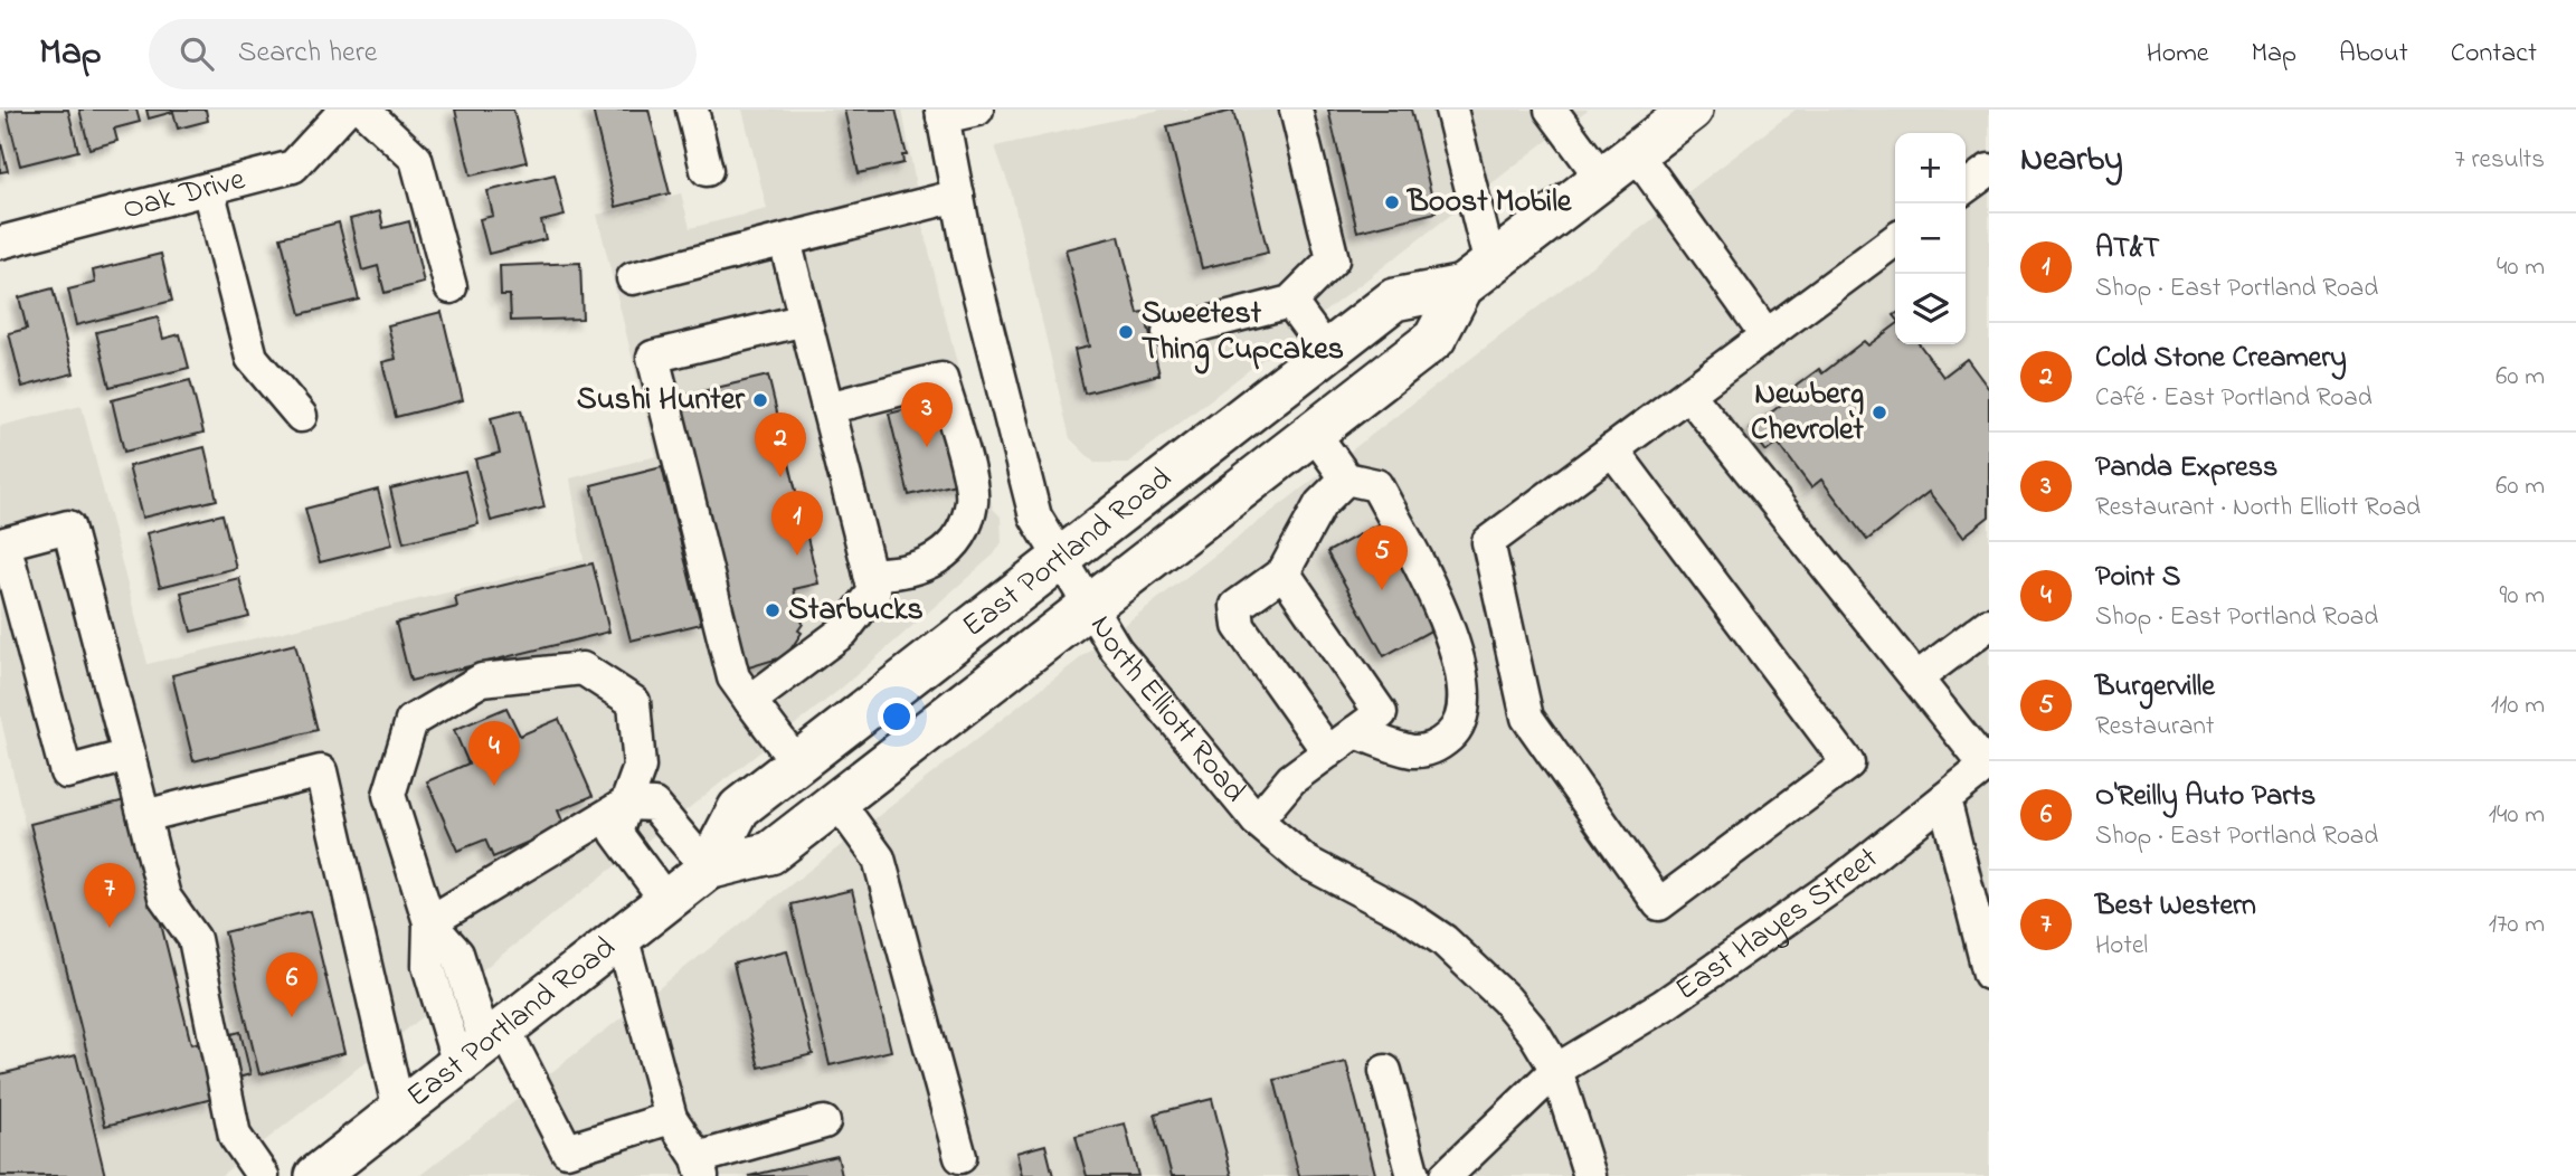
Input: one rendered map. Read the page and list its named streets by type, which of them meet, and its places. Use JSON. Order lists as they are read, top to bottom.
{
  "streets": {
    "main road": ["East Portland Road"],
    "street": ["Oak Drive", "North Elliott Road", "East Hayes Street"]
  },
  "crossings": [
    ["East Portland Road", "North Elliott Road"],
    ["North Elliott Road", "East Hayes Street"]
  ],
  "places": [
    "Boost Mobile",
    "Sweetest Thing Cupcakes",
    "Sushi Hunter",
    "Newberg Chevrolet",
    "Starbucks"
  ],
  "page": {
    "header": "Map",
    "search": "Search here",
    "nav": [
      "Home",
      "Map",
      "About",
      "Contact"
    ],
    "heading": ["Nearby", "7 results"],
    "map_buttons": ["+", "−"],
    "list": [
      {
        "mark": "1",
        "name": "AT&T",
        "note": "Shop · East Portland Road",
        "value": "40 m"
      },
      {
        "mark": "2",
        "name": "Cold Stone Creamery",
        "note": "Café · East Portland Road",
        "value": "60 m"
      },
      {
        "mark": "3",
        "name": "Panda Express",
        "note": "Restaurant · North Elliott Road",
        "value": "60 m"
      },
      {
        "mark": "4",
        "name": "Point S",
        "note": "Shop · East Portland Road",
        "value": "90 m"
      },
      {
        "mark": "5",
        "name": "Burgerville",
        "note": "Restaurant",
        "value": "110 m"
      },
      {
        "mark": "6",
        "name": "O'Reilly Auto Parts",
        "note": "Shop · East Portland Road",
        "value": "140 m"
      },
      {
        "mark": "7",
        "name": "Best Western",
        "note": "Hotel",
        "value": "170 m"
      }
    ],
    "pins": [
      "3",
      "2",
      "1",
      "5",
      "4",
      "7",
      "6"
    ]
  }
}
